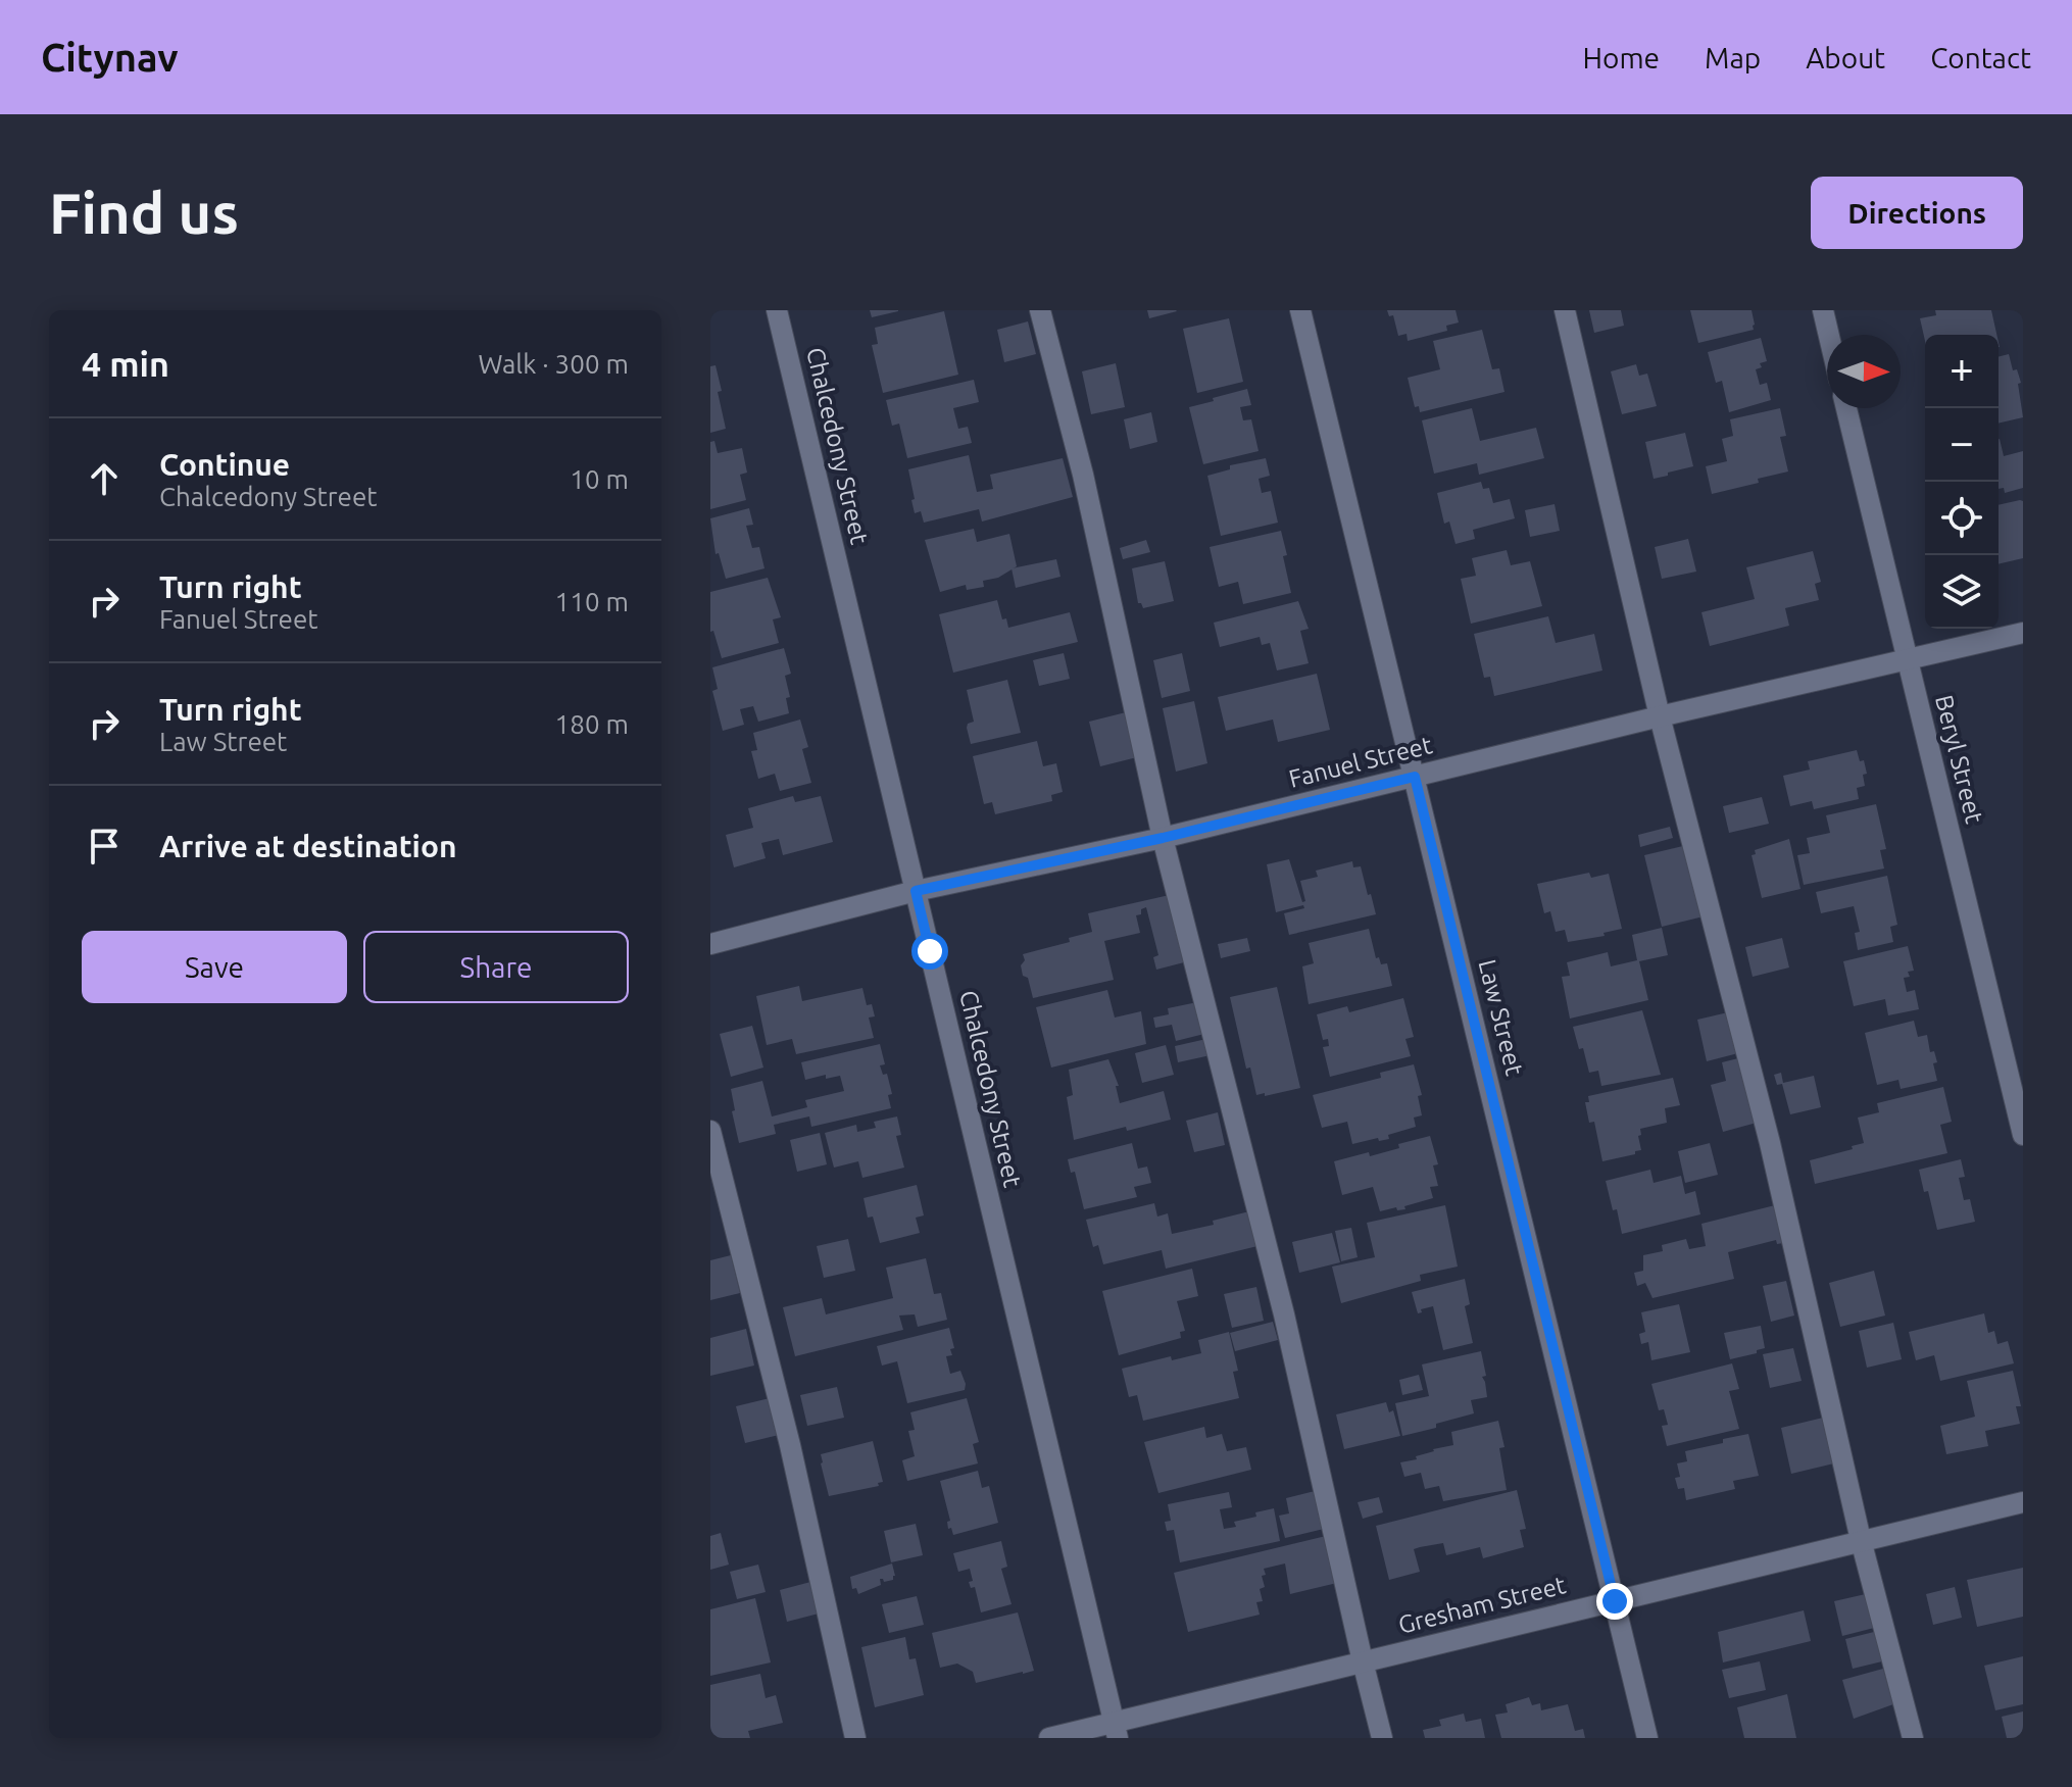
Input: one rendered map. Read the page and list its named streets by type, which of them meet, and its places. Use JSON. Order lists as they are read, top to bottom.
{
  "streets": {
    "street": [
      "Chalcedony Street",
      "Beryl Street",
      "Fanuel Street",
      "Law Street",
      "Gresham Street"
    ]
  },
  "crossings": [
    ["Chalcedony Street", "Fanuel Street"],
    ["Chalcedony Street", "Gresham Street"],
    ["Beryl Street", "Fanuel Street"],
    ["Fanuel Street", "Law Street"],
    ["Law Street", "Gresham Street"]
  ],
  "north": "right",
  "page": {
    "header": "Citynav",
    "nav": [
      "Home",
      "Map",
      "About",
      "Contact"
    ],
    "buttons": [
      "Directions",
      ["Save", "Share"]
    ],
    "title": "Find us",
    "heading": ["4 min", "Walk · 300 m"],
    "map_buttons": ["+", "−"],
    "list": [
      ["Continue", "Chalcedony Street", "10 m"],
      ["Turn right", "Fanuel Street", "110 m"],
      ["Turn right", "Law Street", "180 m"],
      "Arrive at destination"
    ]
  }
}
